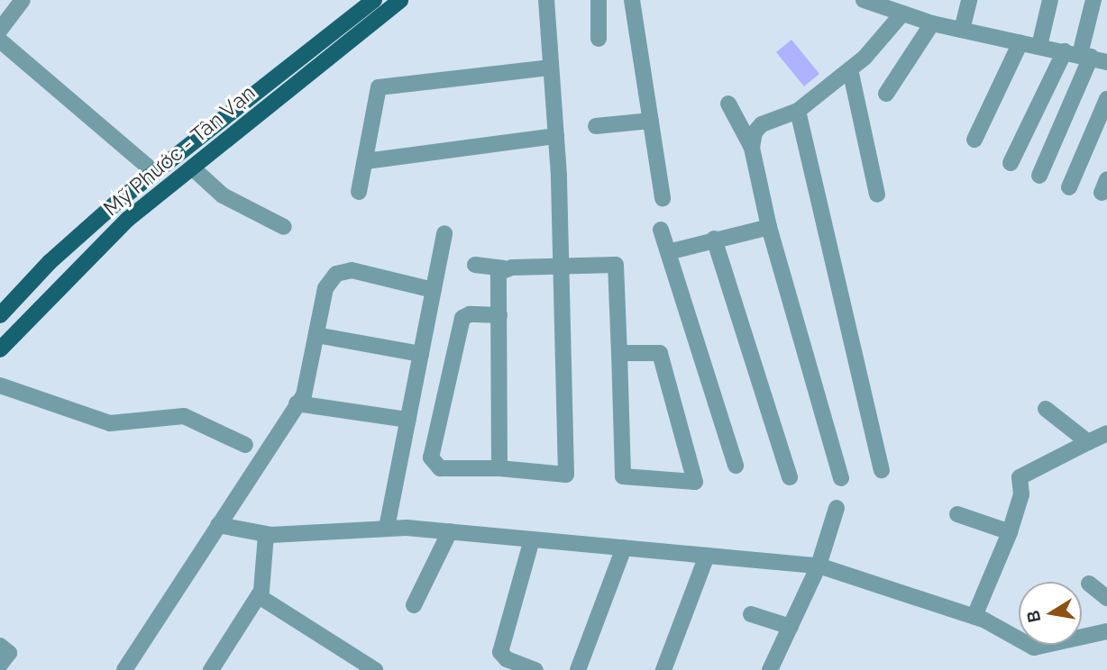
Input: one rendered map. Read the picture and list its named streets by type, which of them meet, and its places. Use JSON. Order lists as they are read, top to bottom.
{
  "streets": {
    "main road": ["Mỹ Phước - Tân Vạn"]
  },
  "north": "left"
}
